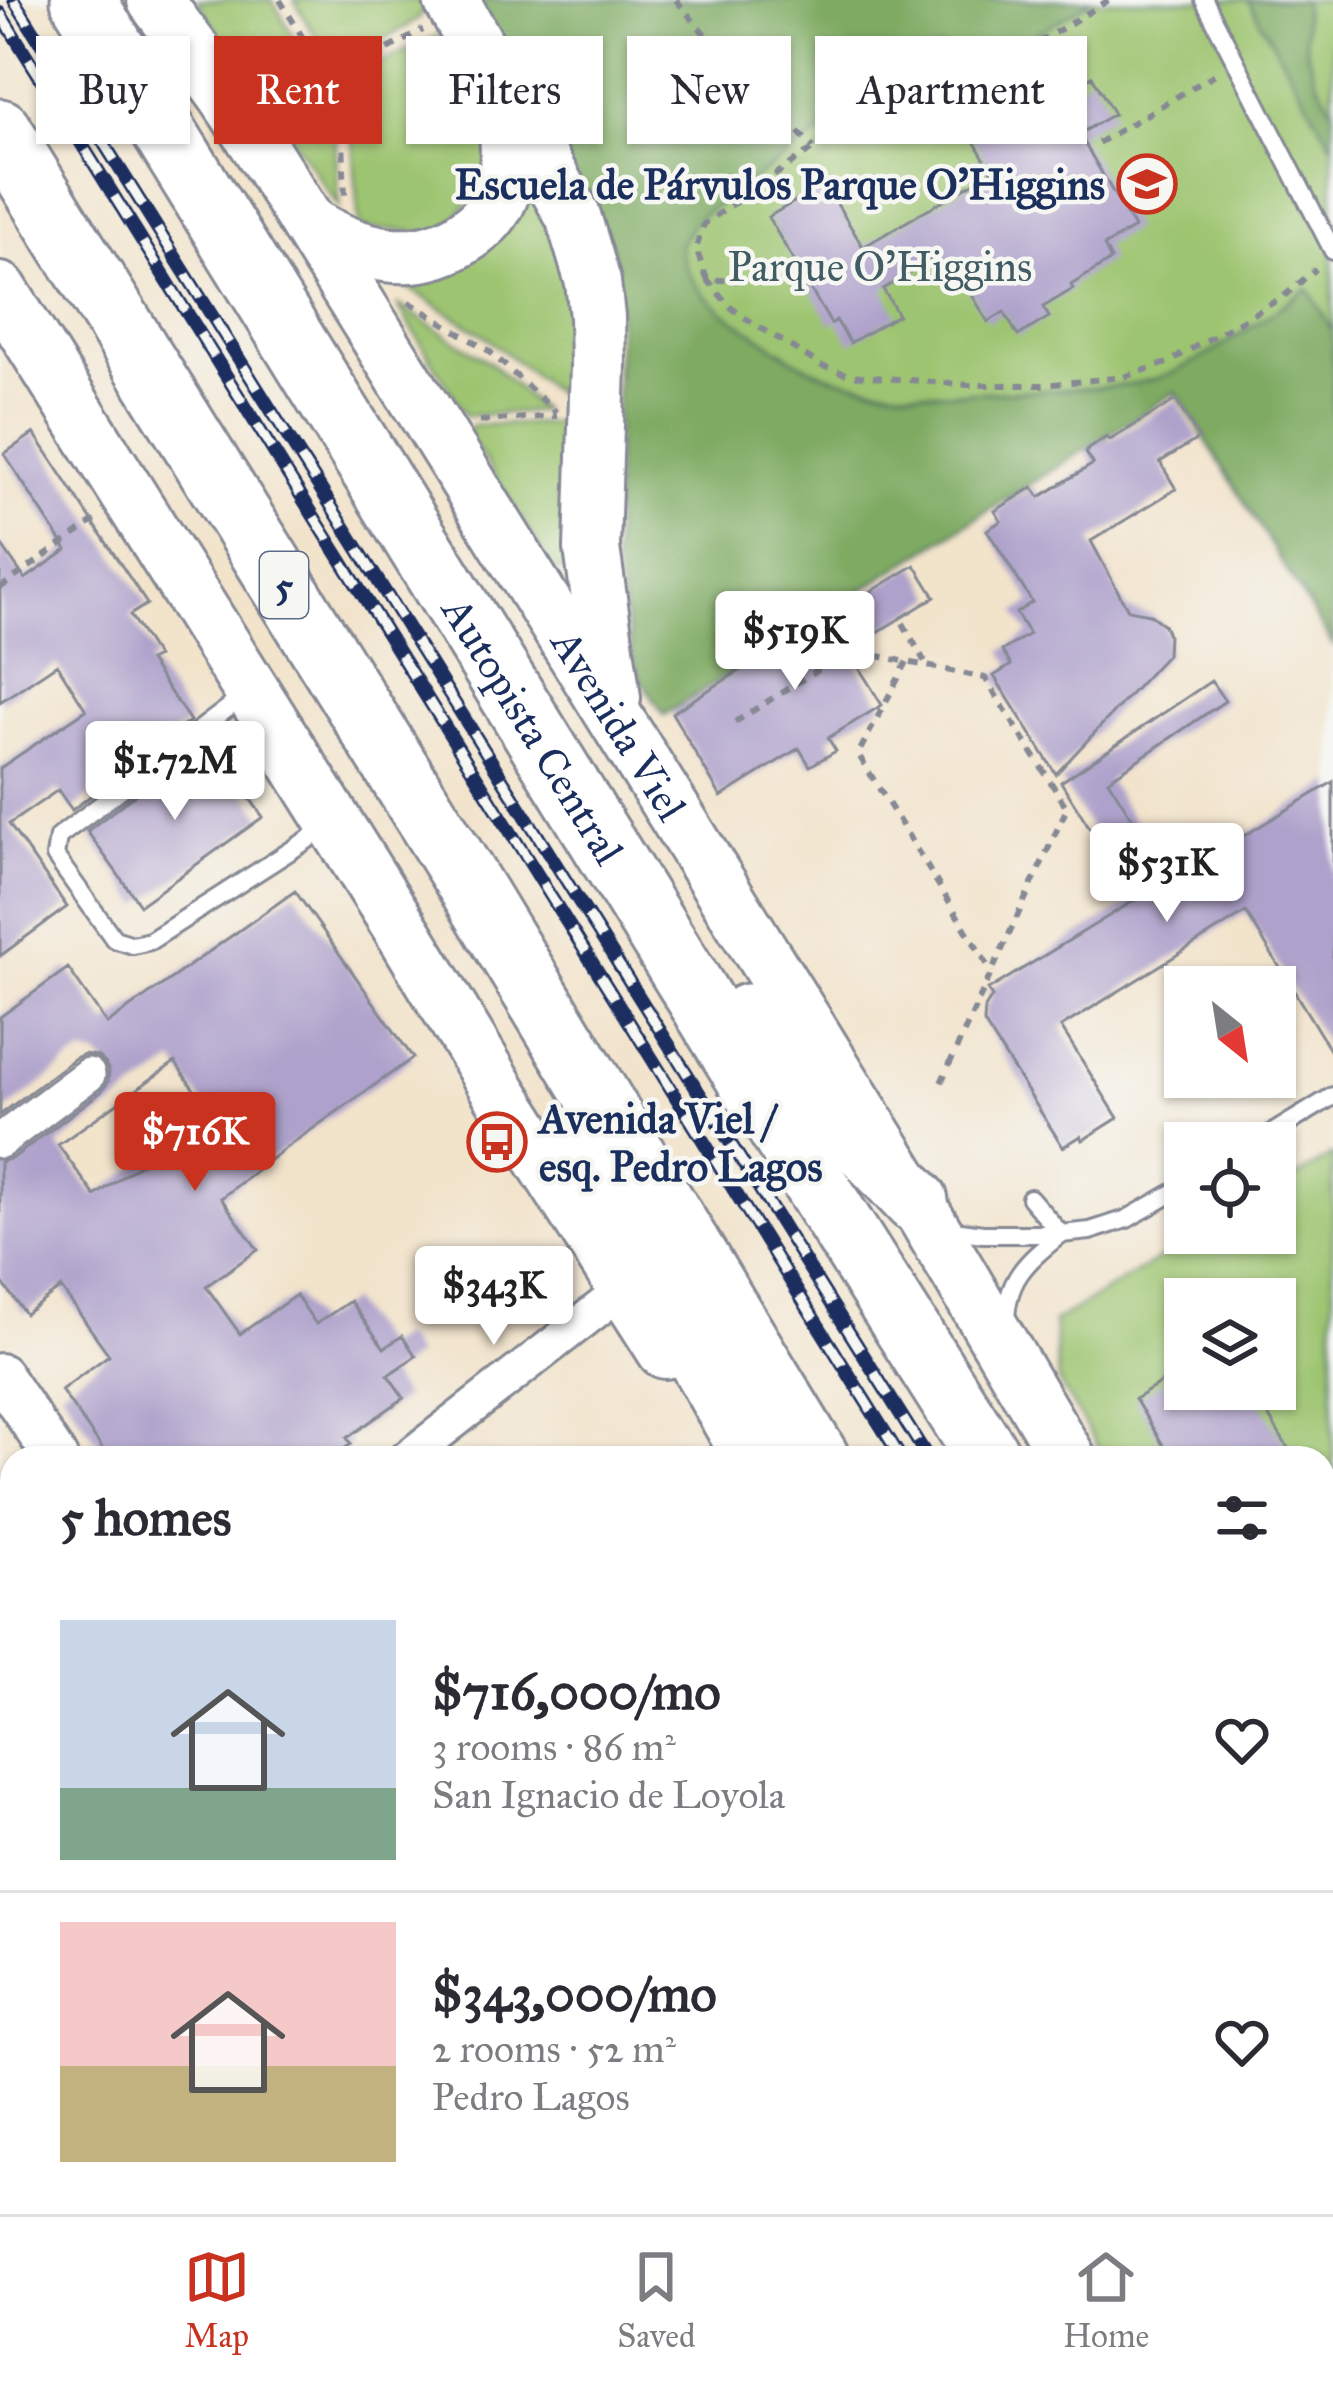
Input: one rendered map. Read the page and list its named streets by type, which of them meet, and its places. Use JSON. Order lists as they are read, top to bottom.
{
  "streets": {
    "highway": ["5", "Autopista Central"],
    "main road": ["Avenida Viel"]
  },
  "parks": ["Parque O'Higgins"],
  "places": {
    "school or university": ["Escuela de Párvulos Parque O’Higgins"],
    "bus stop": ["Avenida Viel / esq. Pedro Lagos"]
  },
  "north": "bottom right",
  "page": {
    "chip": [
      "Buy",
      "Rent",
      "Filters",
      "New",
      "Apartment"
    ],
    "price": [
      "$519K",
      "$1.72M",
      "$531K",
      "$716K",
      "$343K"
    ],
    "heading": "5 homes",
    "list": [
      {
        "name": "$716,000/mo",
        "note": "3 rooms · 86 m² · San Ignacio de Loyola"
      },
      {
        "name": "$343,000/mo",
        "note": "2 rooms · 52 m² · Pedro Lagos"
      }
    ],
    "tabs": ["Map", "Saved", "Home"]
  }
}
